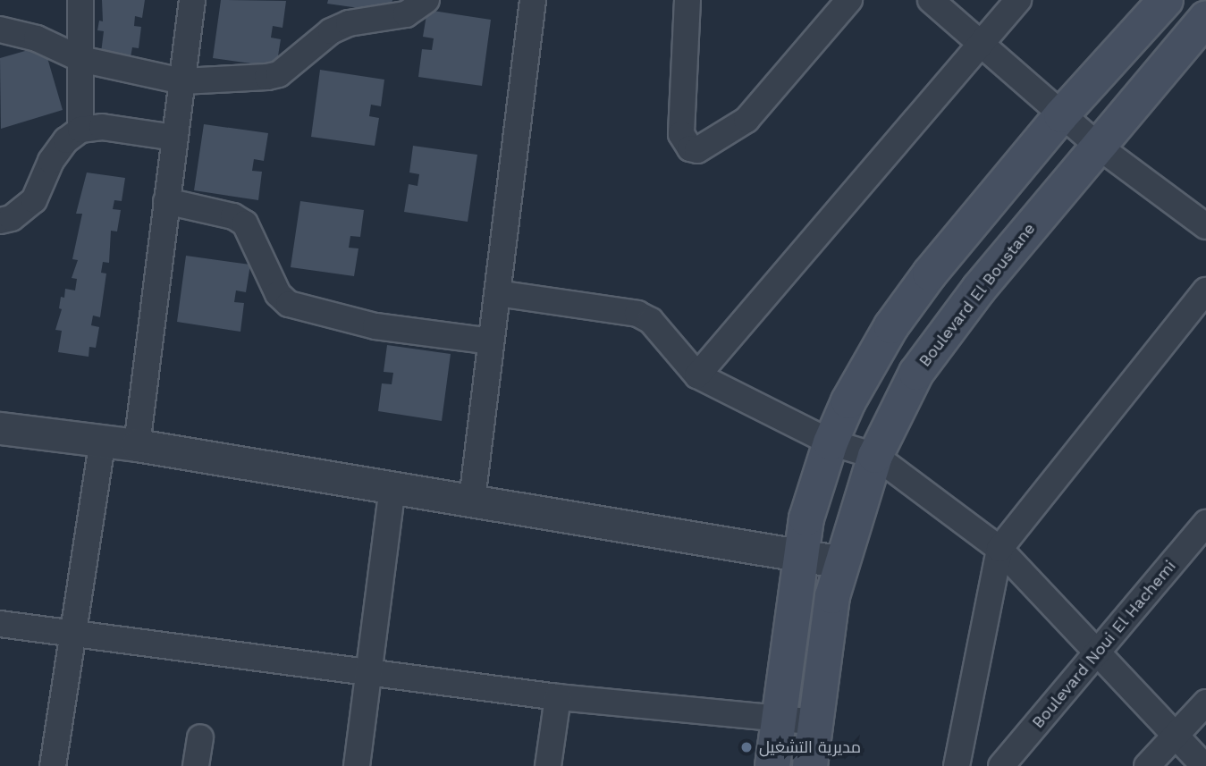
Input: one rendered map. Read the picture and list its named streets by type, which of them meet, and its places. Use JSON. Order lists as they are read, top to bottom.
{
  "streets": {
    "main road": ["Boulevard El Boustane"],
    "street": ["Boulevard Noui El Hachemi"]
  },
  "places": ["مديرية التشغيل"]
}
